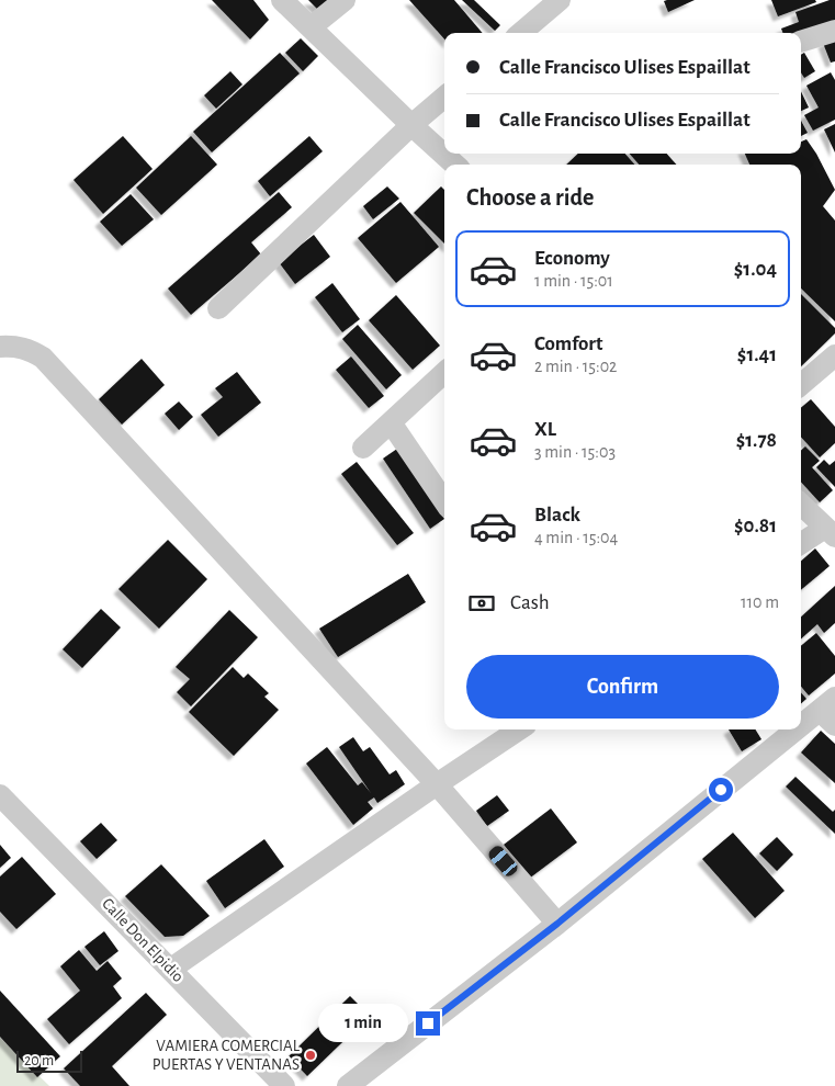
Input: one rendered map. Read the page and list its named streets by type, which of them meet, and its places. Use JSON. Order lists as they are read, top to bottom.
{
  "streets": {
    "street": ["Calle Don Elpidio"]
  },
  "places": ["VAMIERA COMERCIAL PUERTAS Y VENTANAS"],
  "scale_bar": "20 m",
  "page": {
    "banner": ["Calle Francisco Ulises Espaillat", "Calle Francisco Ulises Espaillat"],
    "heading": "Choose a ride",
    "list": [
      {
        "name": "Economy",
        "note": "1 min · 15:01",
        "value": "$1.04"
      },
      {
        "name": "Comfort",
        "note": "2 min · 15:02",
        "value": "$1.41"
      },
      {
        "name": "XL",
        "note": "3 min · 15:03",
        "value": "$1.78"
      },
      {
        "name": "Black",
        "note": "4 min · 15:04",
        "value": "$0.81"
      }
    ],
    "pay": ["Cash", "110 m"],
    "buttons": "Confirm",
    "bubble": "1 min",
    "scale": "20 m"
  }
}
